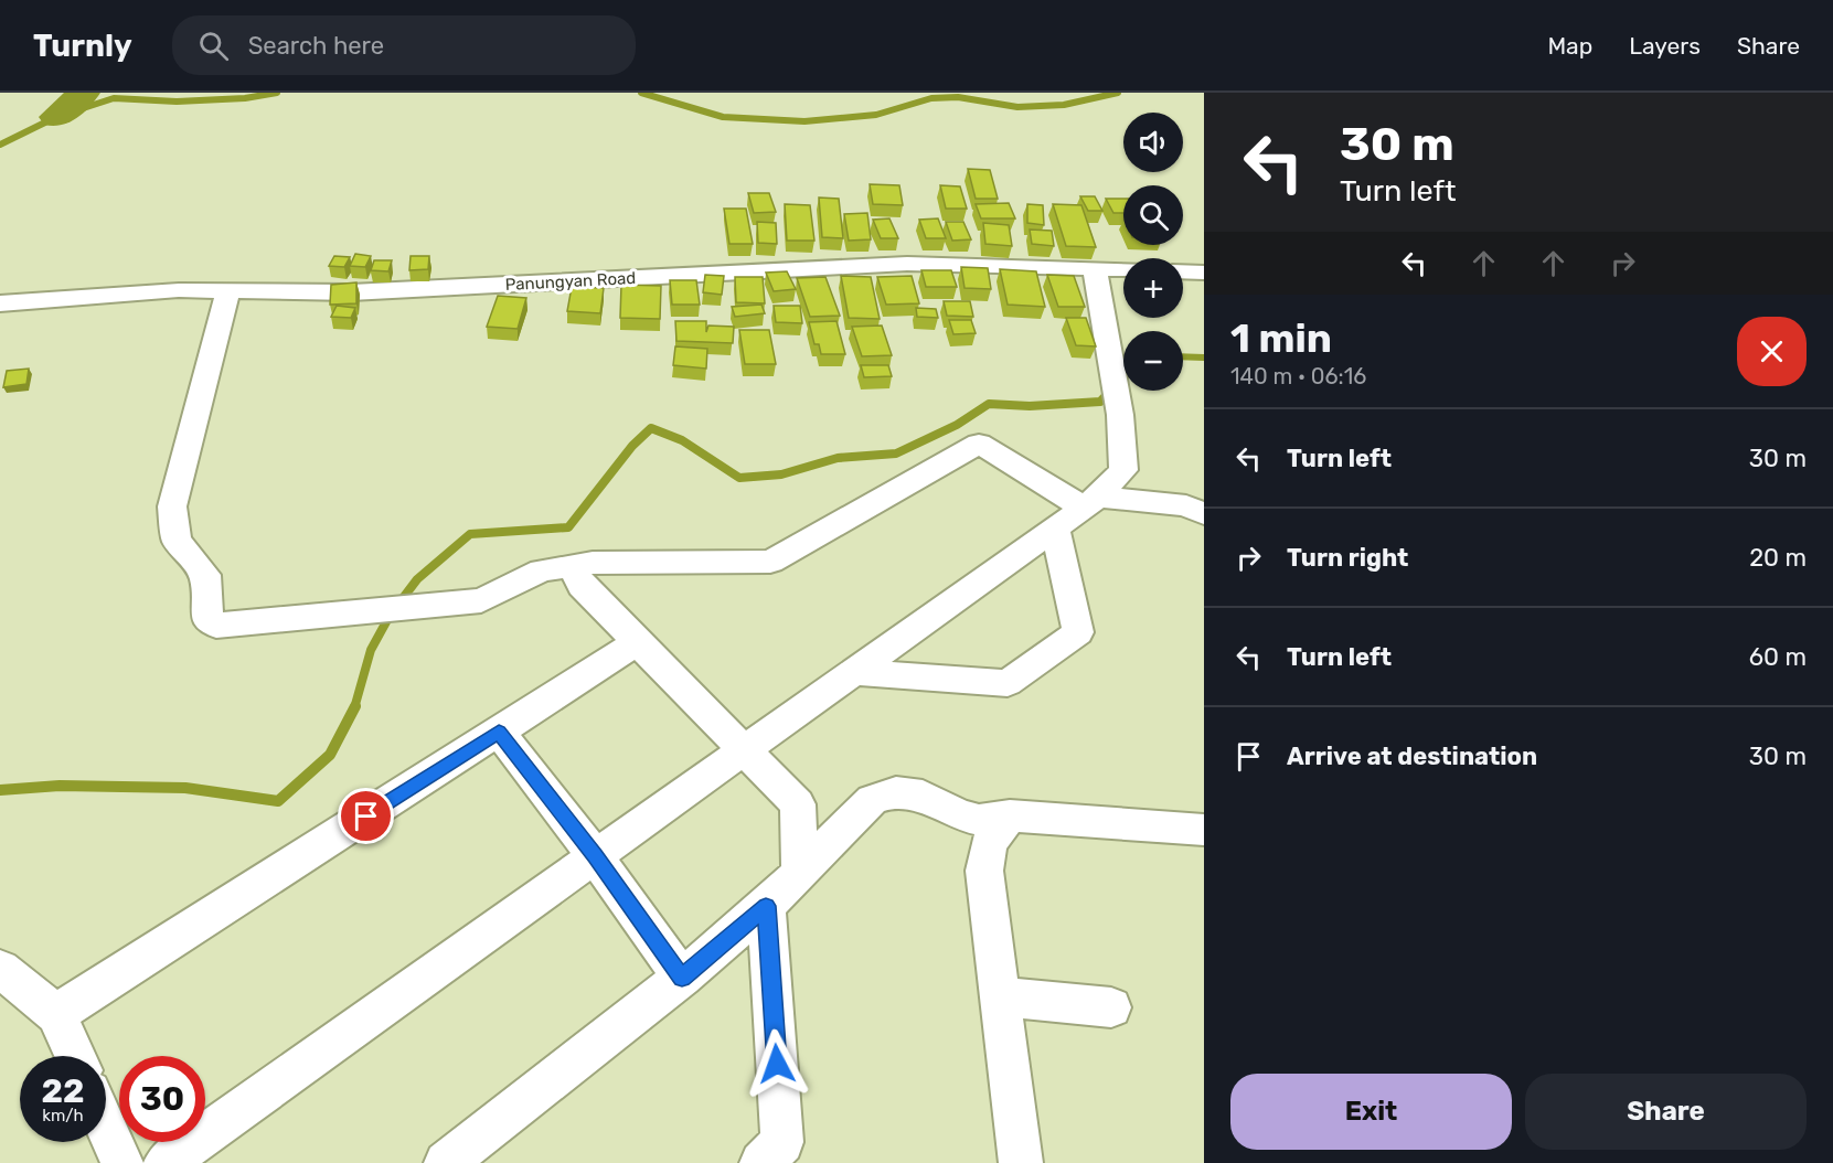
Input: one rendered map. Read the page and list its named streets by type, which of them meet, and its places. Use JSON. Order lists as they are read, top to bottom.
{
  "streets": {
    "street": ["Panungyan Road"]
  },
  "page": {
    "header": "Turnly",
    "search": "Search here",
    "nav": ["Map", "Layers", "Share"],
    "turn": ["30 m", "Turn left"],
    "map_buttons": ["+", "−"],
    "heading": ["1 min", "140 m · 06:16"],
    "list": [
      {
        "name": "Turn left",
        "value": "30 m"
      },
      {
        "name": "Turn right",
        "value": "20 m"
      },
      {
        "name": "Turn left",
        "value": "60 m"
      },
      {
        "name": "Arrive at destination",
        "value": "30 m"
      }
    ],
    "speed": "22 km/h",
    "limit": "30",
    "buttons": ["Exit", "Share"]
  }
}
